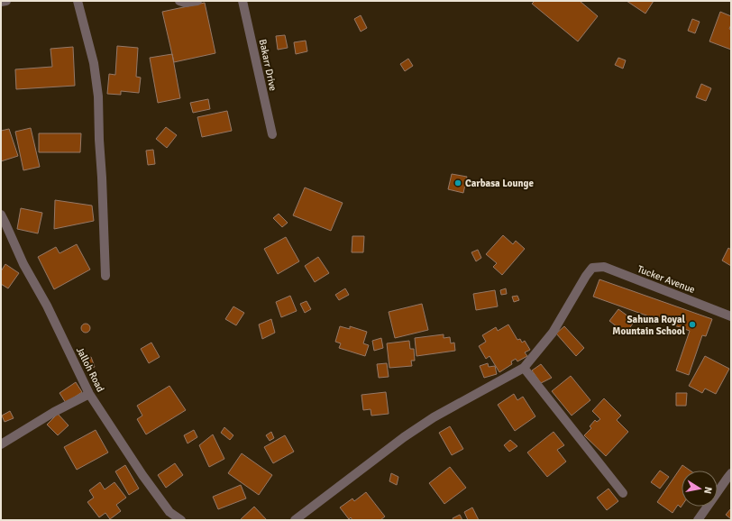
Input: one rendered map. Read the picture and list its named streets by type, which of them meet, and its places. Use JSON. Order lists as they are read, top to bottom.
{
  "streets": {
    "street": ["Bakarr Drive", "Tucker Avenue", "Jalloh Road"]
  },
  "places": ["Carbasa Lounge", "Sahuna Royal Mountain School"],
  "north": "right"
}
